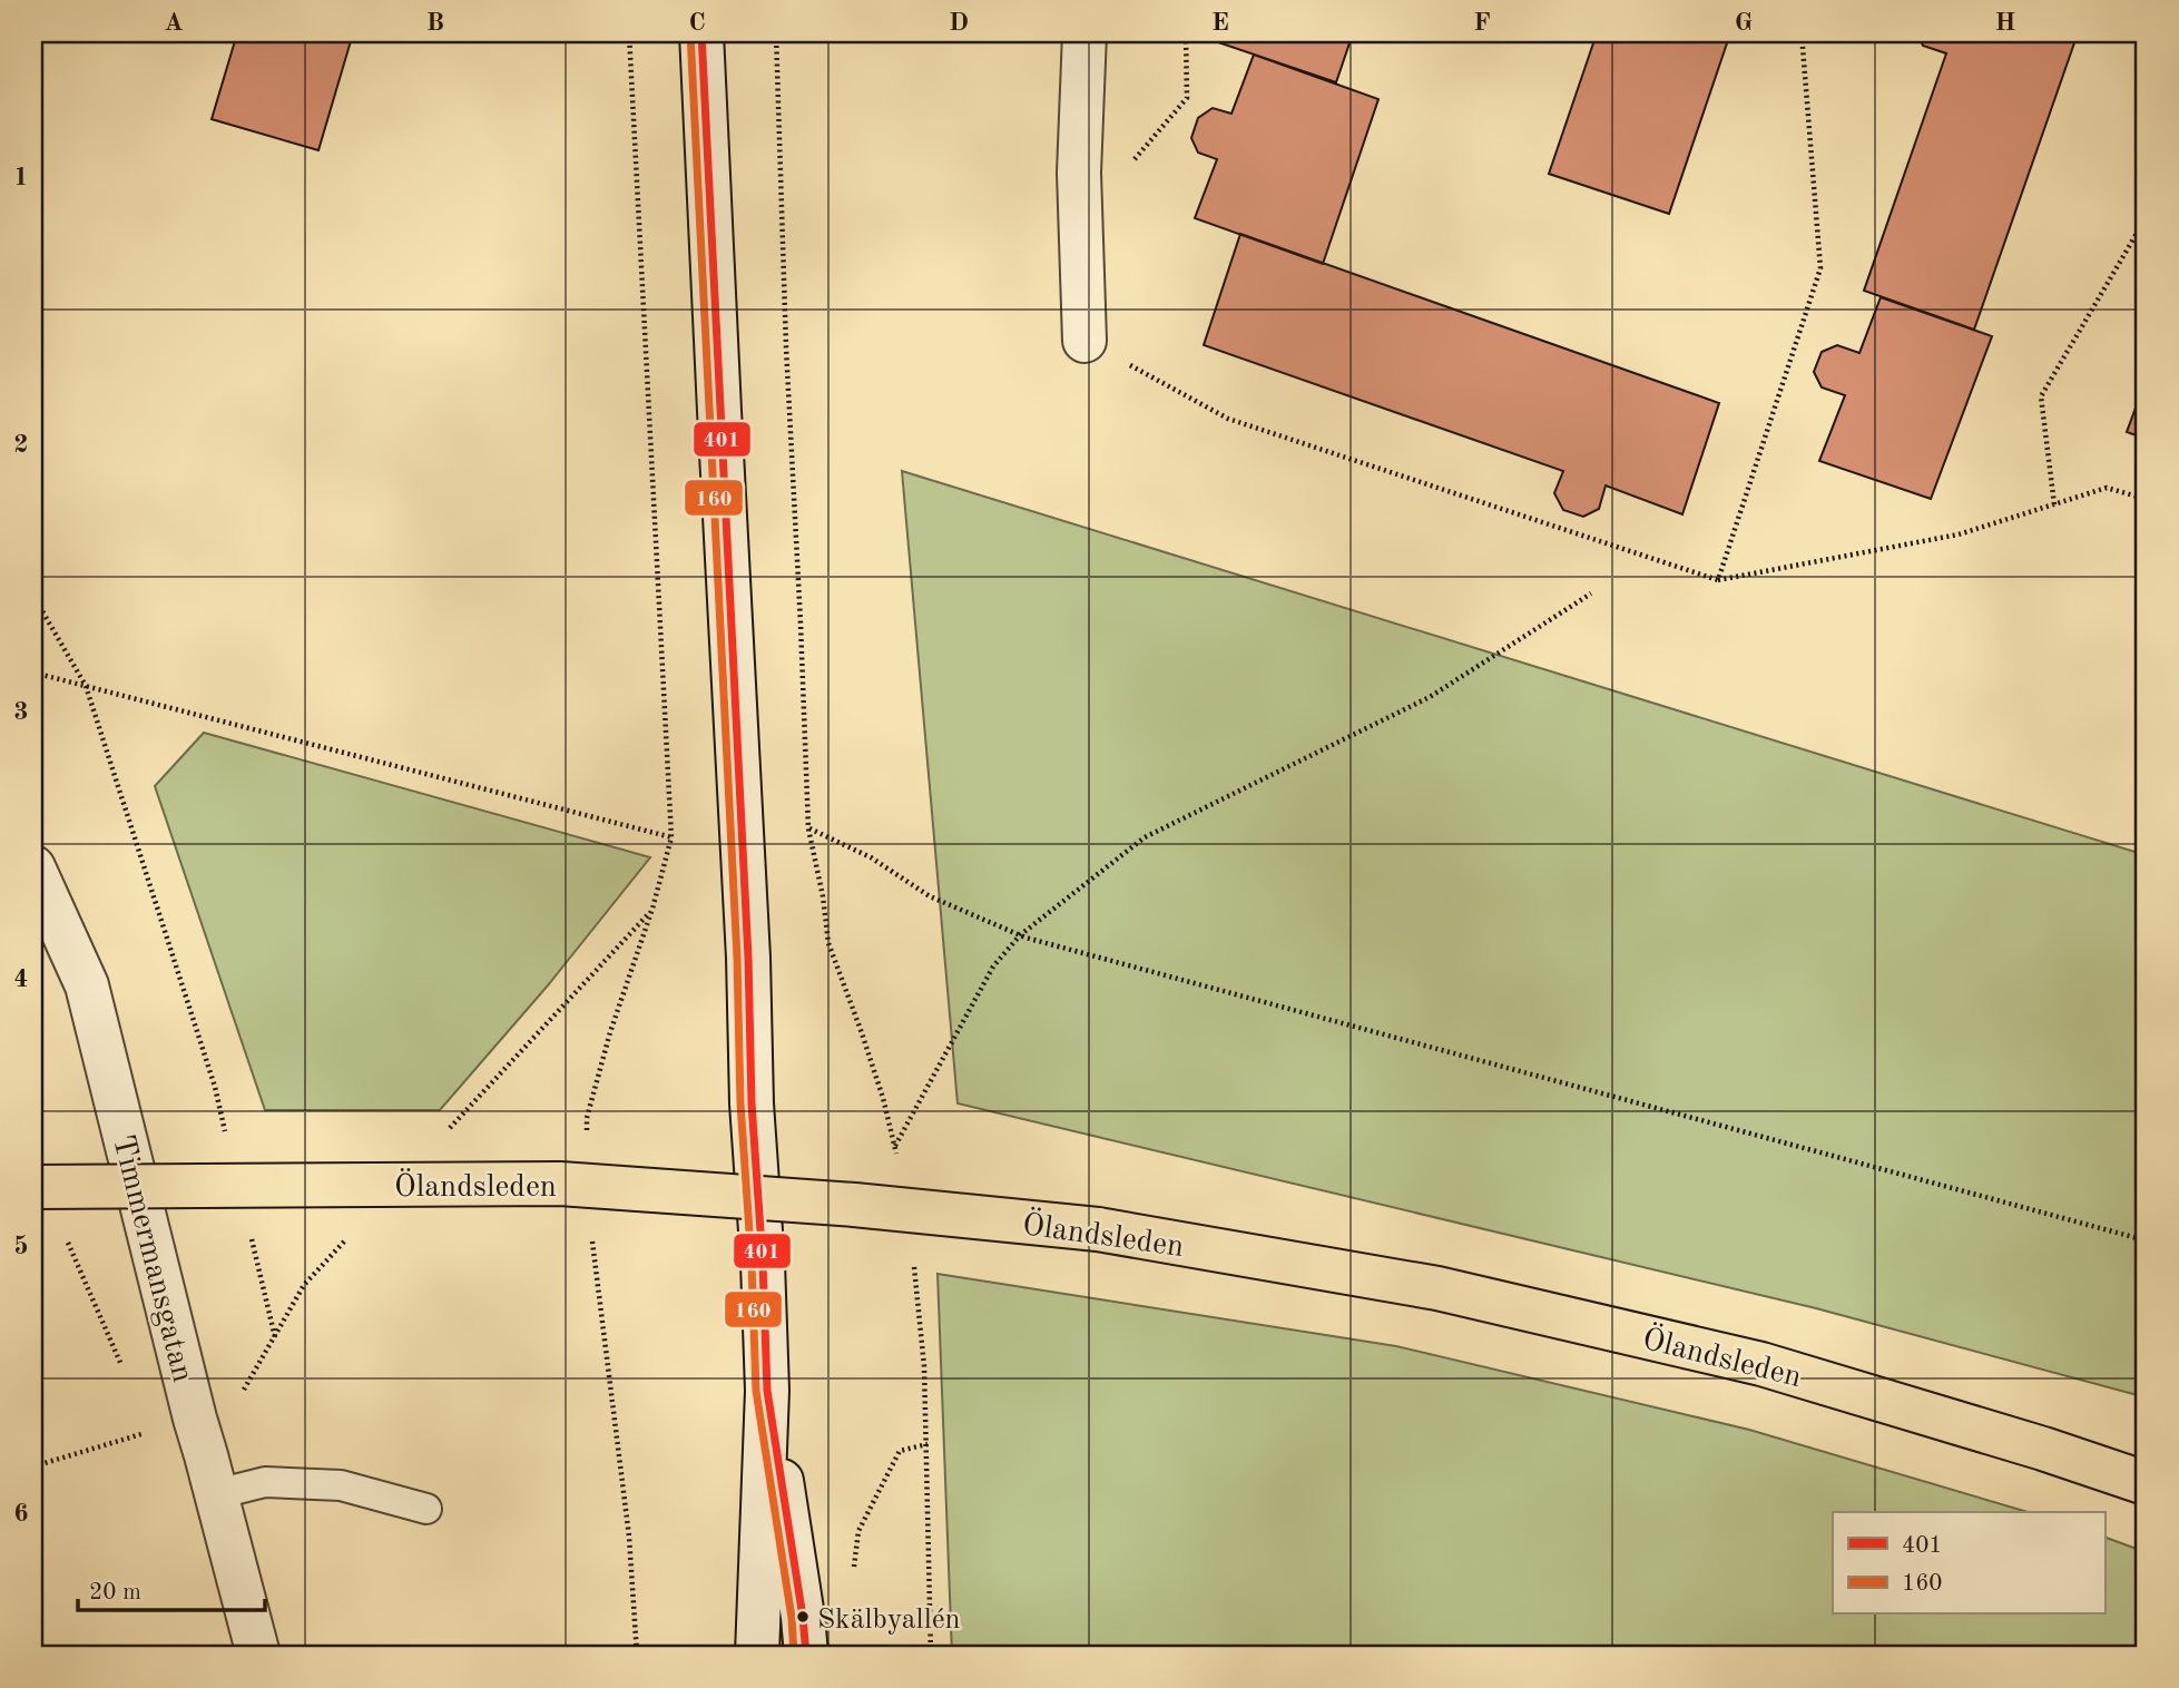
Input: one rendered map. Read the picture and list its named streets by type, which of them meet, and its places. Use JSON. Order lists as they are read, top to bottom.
{
  "streets": {
    "main road": ["Ölandsleden", "Timmermansgatan"]
  },
  "places": ["Skälbyallén"],
  "lines": ["transit line 401", "transit line 160"],
  "legend": ["401", "160"],
  "scale_bar": "20 m",
  "grid": {
    "columns": [
      "A",
      "B",
      "C",
      "D",
      "E",
      "F",
      "G",
      "H"
    ],
    "rows": [
      "1",
      "2",
      "3",
      "4",
      "5",
      "6"
    ]
  }
}
